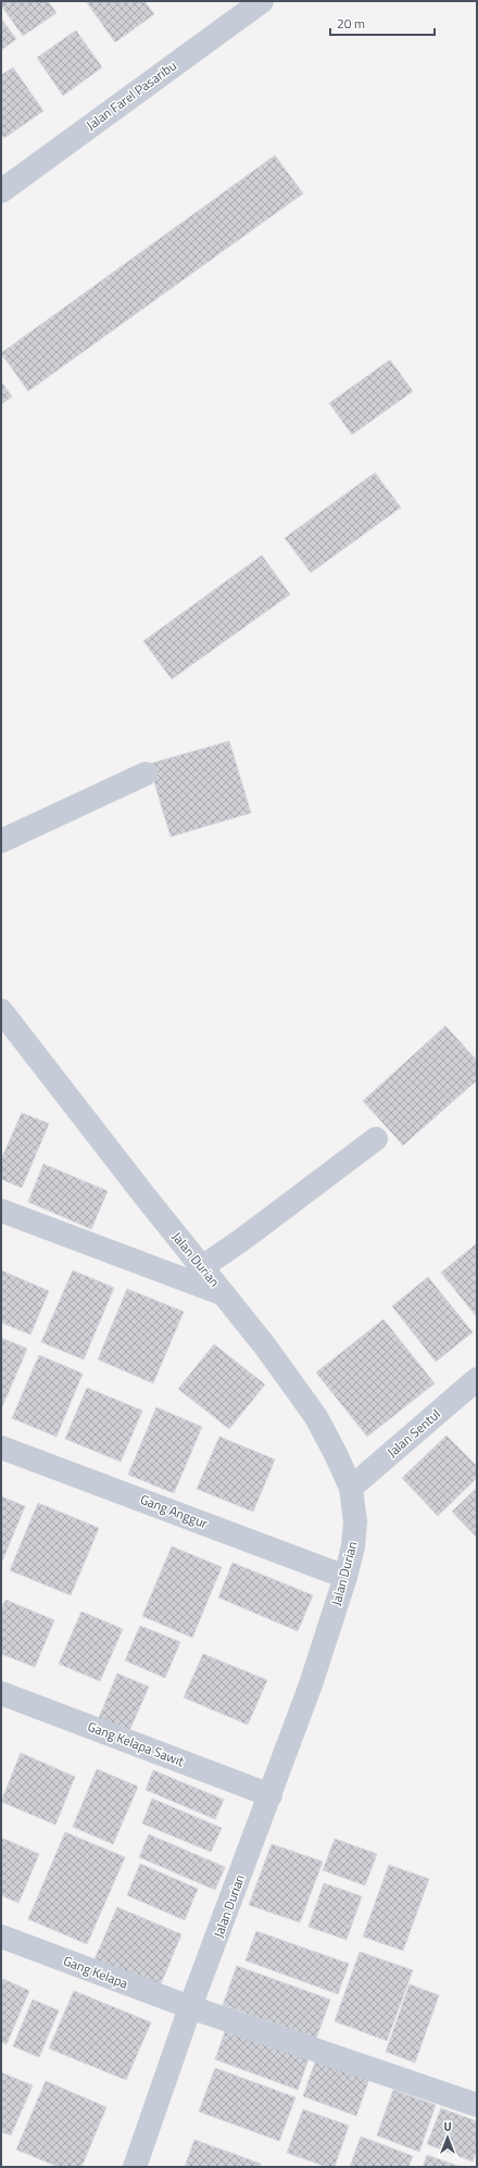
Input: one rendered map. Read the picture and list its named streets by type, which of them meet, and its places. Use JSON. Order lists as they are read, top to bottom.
{
  "streets": {
    "street": [
      "Jalan Farel Pasaribu",
      "Jalan Durian",
      "Jalan Sentul",
      "Gang Anggur",
      "Gang Kelapa Sawit",
      "Gang Kelapa"
    ]
  },
  "crossings": [
    ["Jalan Durian", "Jalan Sentul"],
    ["Jalan Durian", "Gang Anggur"],
    ["Jalan Durian", "Gang Kelapa Sawit"],
    ["Jalan Durian", "Gang Kelapa"]
  ],
  "scale_bar": "20 m",
  "north": "top"
}
